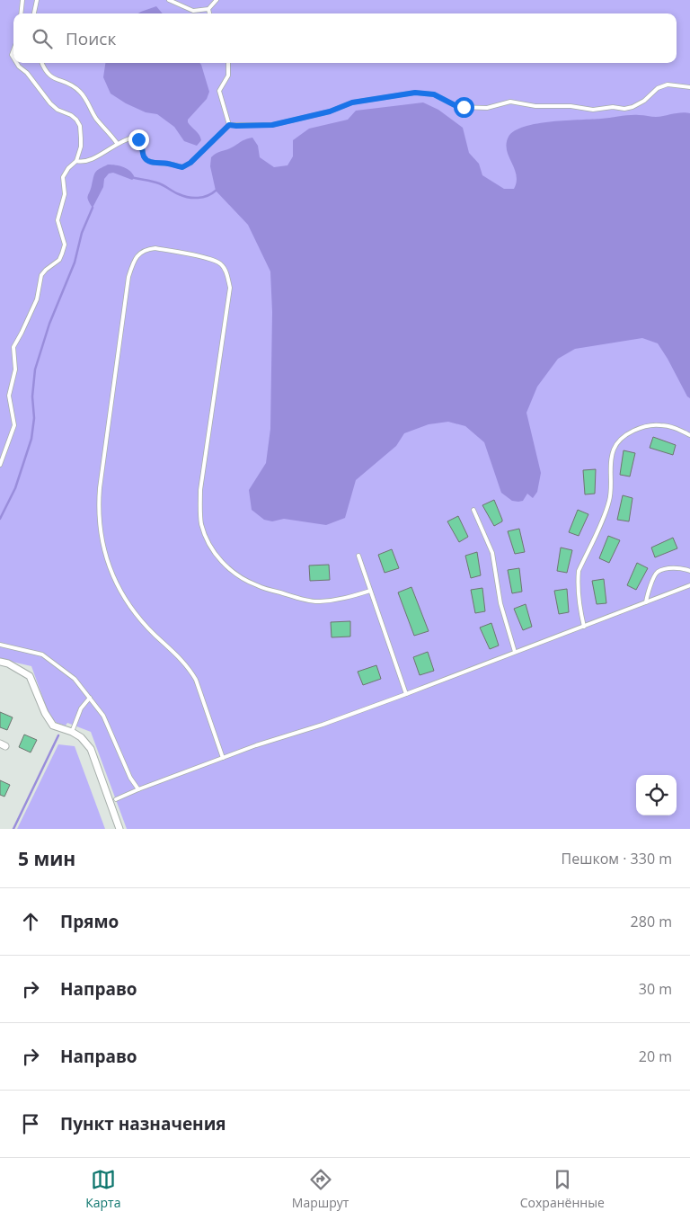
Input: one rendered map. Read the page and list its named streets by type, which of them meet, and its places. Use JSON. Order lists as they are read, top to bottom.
{
  "page": {
    "search": "Поиск",
    "heading": ["5 мин", "Пешком · 330 m"],
    "list": [
      ["Прямо", "280 m"],
      ["Направо", "30 m"],
      ["Направо", "20 m"],
      "Пункт назначения"
    ],
    "nav": ["Карта", "Маршрут", "Сохранённые"]
  }
}
